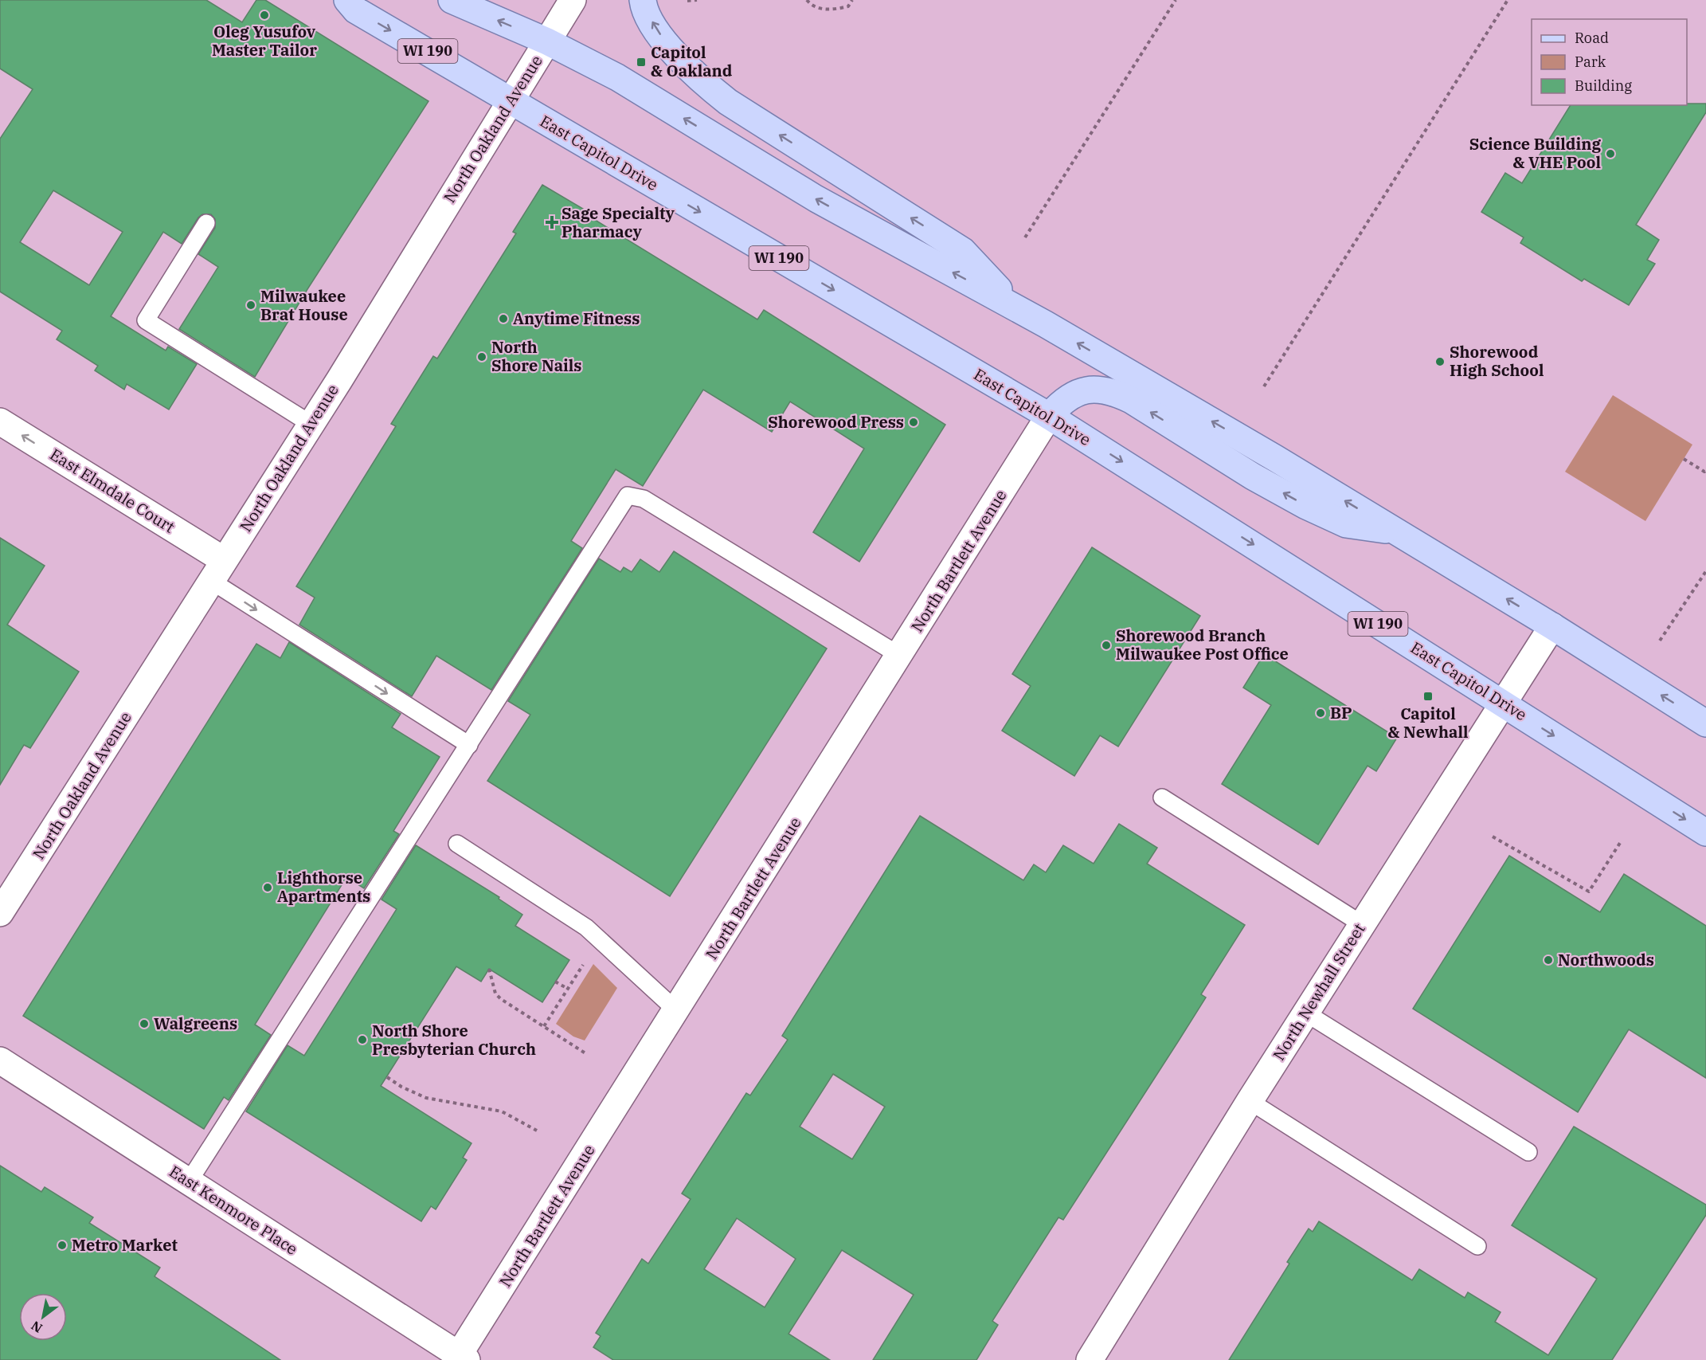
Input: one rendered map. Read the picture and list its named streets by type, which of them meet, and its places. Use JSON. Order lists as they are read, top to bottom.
{
  "streets": {
    "main road": ["WI 190", "East Capitol Drive"],
    "street": [
      "North Oakland Avenue",
      "East Elmdale Court",
      "North Bartlett Avenue",
      "North Newhall Street",
      "East Kenmore Place"
    ]
  },
  "crossings": [
    ["North Oakland Avenue", "East Capitol Drive"],
    ["North Oakland Avenue", "East Elmdale Court"],
    ["East Capitol Drive", "North Bartlett Avenue"],
    ["East Capitol Drive", "North Newhall Street"],
    ["North Bartlett Avenue", "East Kenmore Place"]
  ],
  "one_way": ["East Elmdale Court"],
  "places": {
    "other": [
      "Oleg Yusufov Master Tailor",
      "Science Building & VHE Pool",
      "Milwaukee Brat House",
      "Anytime Fitness",
      "North Shore Nails",
      "Shorewood High School",
      "Shorewood Press",
      "Shorewood Branch Milwaukee Post Office",
      "BP",
      "Lighthorse Apartments",
      "Northwoods",
      "Walgreens",
      "North Shore Presbyterian Church",
      "Metro Market"
    ],
    "transit": ["Capitol & Oakland", "Capitol & Newhall"],
    "health": ["Sage Specialty Pharmacy"]
  },
  "legend": ["Road", "Park", "Building"],
  "north": "bottom left"
}
